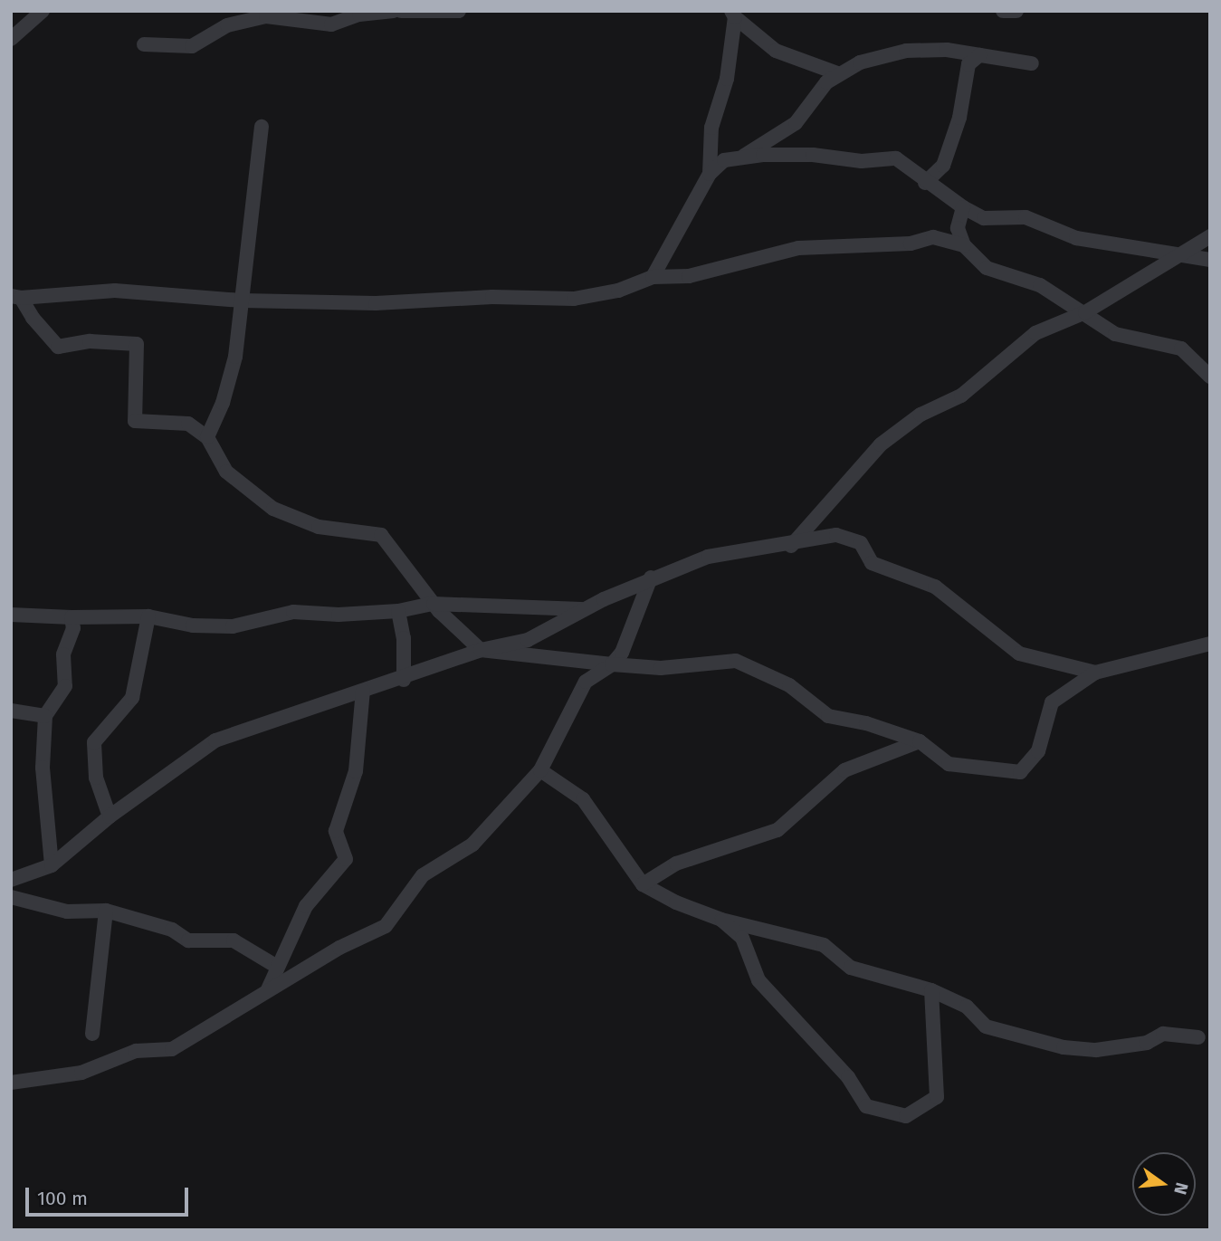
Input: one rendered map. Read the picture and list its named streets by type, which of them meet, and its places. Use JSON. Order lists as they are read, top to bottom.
{
  "scale_bar": "100 m",
  "north": "right"
}
